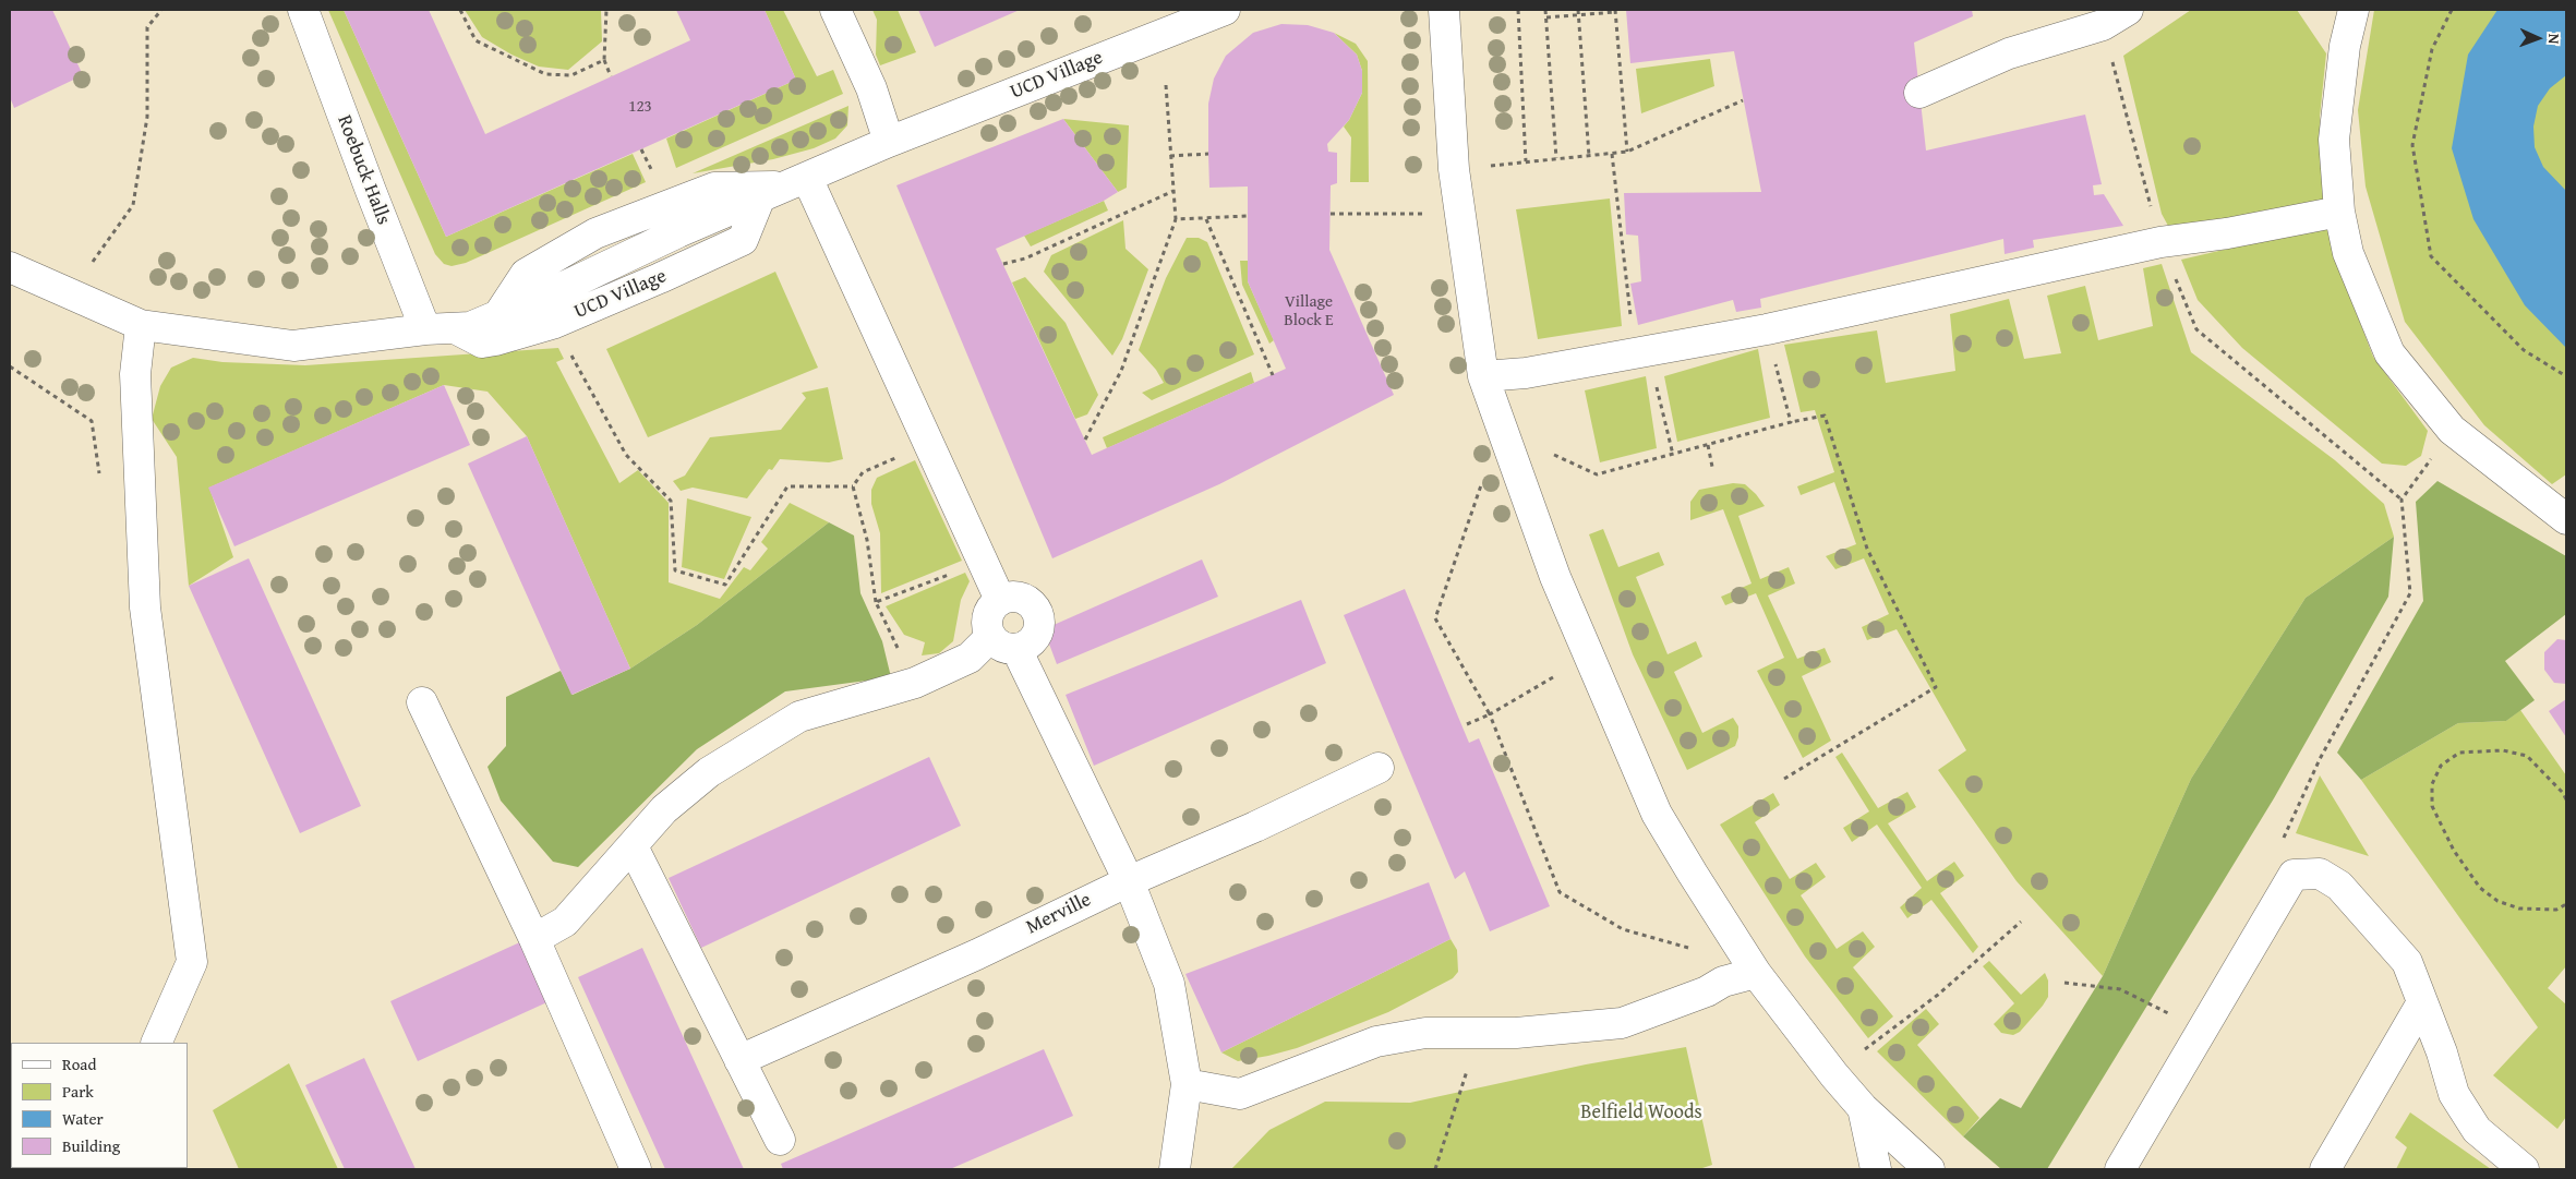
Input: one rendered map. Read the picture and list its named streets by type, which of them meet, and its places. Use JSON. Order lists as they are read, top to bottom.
{
  "streets": {
    "street": ["UCD Village", "Roebuck Halls", "Merville"]
  },
  "crossings": [
    ["UCD Village", "Roebuck Halls"]
  ],
  "parks": ["Belfield Woods"],
  "house_numbers": ["123", "Village Block E"],
  "legend": [
    "Road",
    "Park",
    "Water",
    "Building"
  ],
  "north": "right"
}
